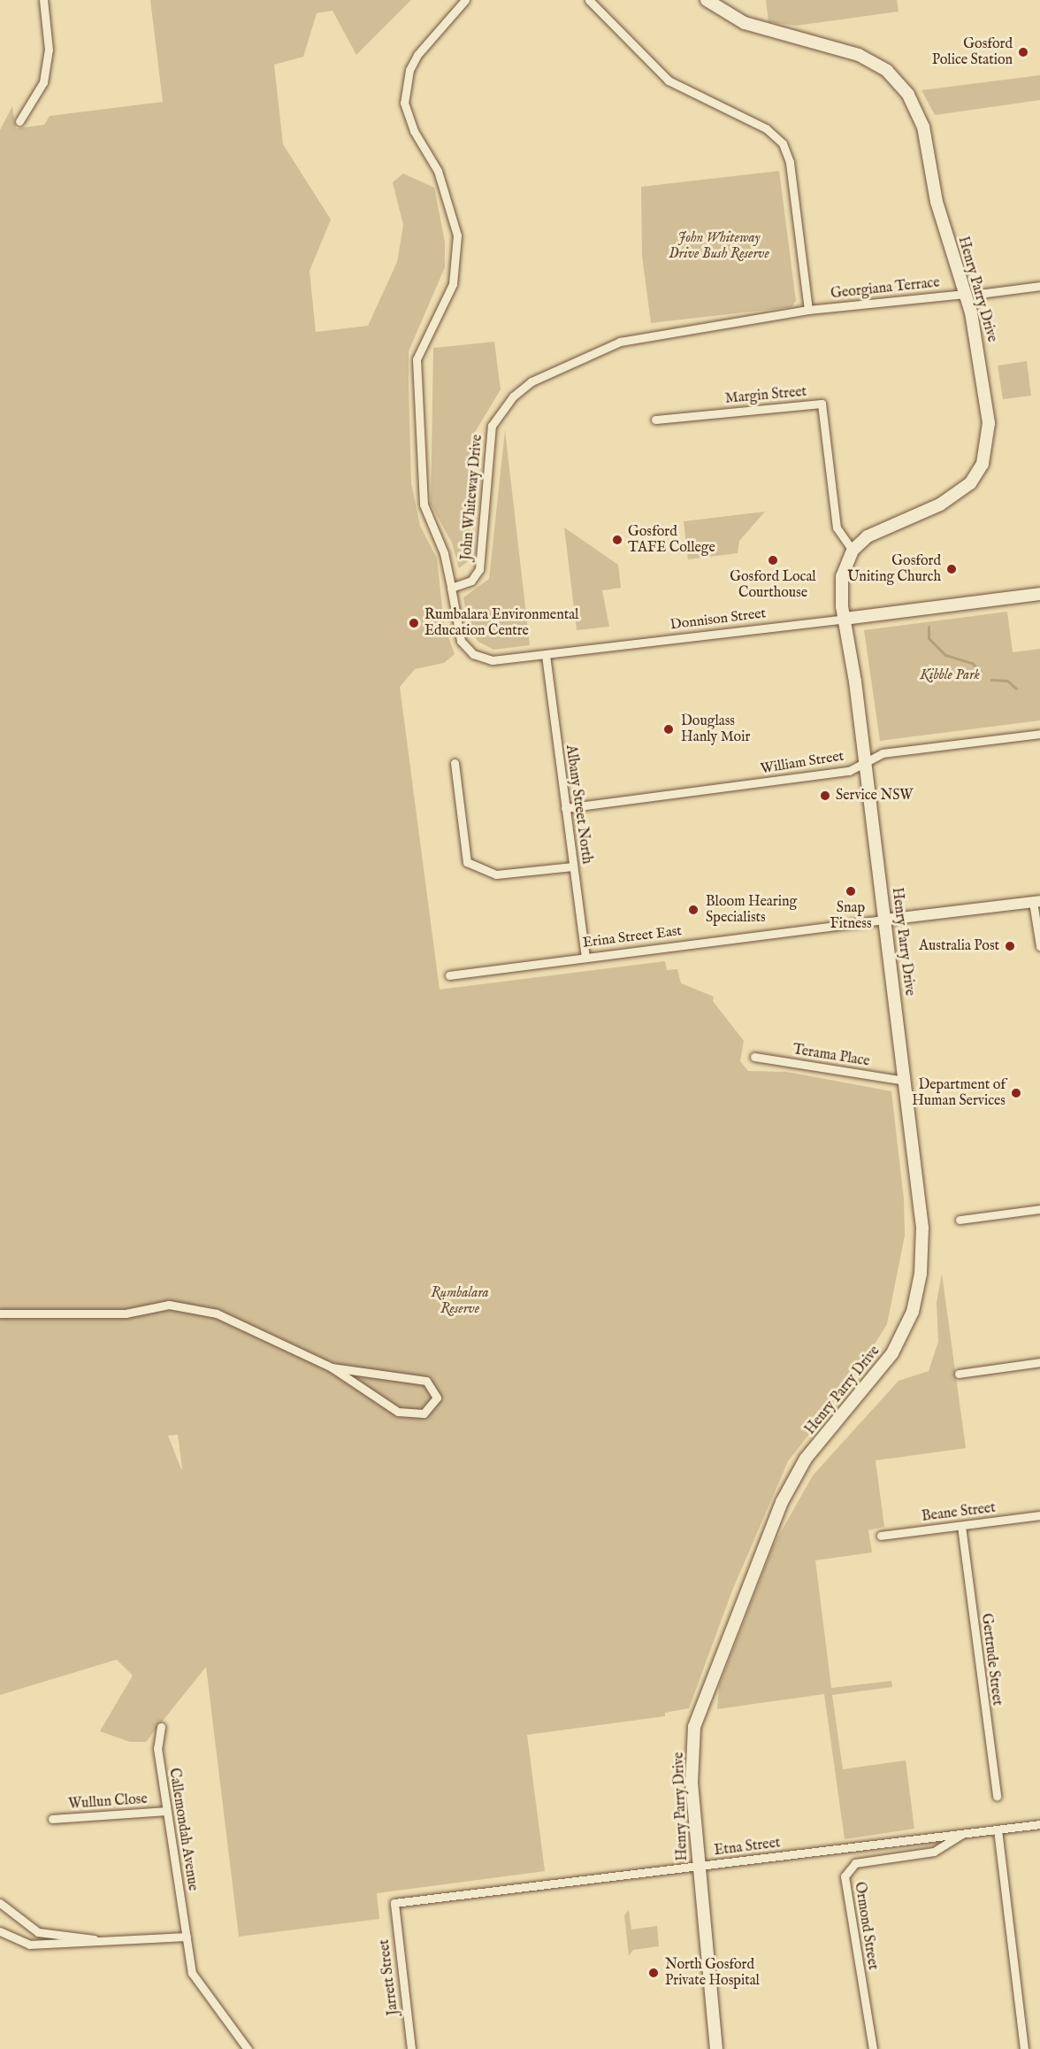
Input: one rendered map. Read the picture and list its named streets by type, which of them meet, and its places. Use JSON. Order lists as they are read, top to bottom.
{
  "streets": {
    "main road": ["Henry Parry Drive", "Donnison Street"],
    "street": [
      "Georgiana Terrace",
      "Margin Street",
      "John Whiteway Drive",
      "William Street",
      "Albany Street North",
      "Erina Street East",
      "Terama Place",
      "Beane Street",
      "Gertrude Street",
      "Wullun Close",
      "Callemondah Avenue",
      "Etna Street",
      "Ormond Street",
      "Jarrett Street"
    ]
  },
  "crossings": [
    ["Georgiana Terrace", "Henry Parry Drive"],
    ["Georgiana Terrace", "John Whiteway Drive"],
    ["Henry Parry Drive", "Margin Street"],
    ["Henry Parry Drive", "Donnison Street"],
    ["Henry Parry Drive", "William Street"],
    ["Henry Parry Drive", "Erina Street East"],
    ["Henry Parry Drive", "Terama Place"],
    ["Henry Parry Drive", "Etna Street"],
    ["John Whiteway Drive", "Donnison Street"],
    ["Donnison Street", "Albany Street North"],
    ["William Street", "Albany Street North"],
    ["Albany Street North", "Erina Street East"],
    ["Beane Street", "Gertrude Street"],
    ["Wullun Close", "Callemondah Avenue"],
    ["Etna Street", "Ormond Street"],
    ["Etna Street", "Jarrett Street"]
  ],
  "parks": ["John Whiteway Drive Bush Reserve", "Kibble Park", "Rumbalara Reserve"],
  "places": [
    "Gosford Police Station",
    "Gosford TAFE College",
    "Gosford Local Courthouse",
    "Gosford Uniting Church",
    "Rumbalara Environmental Education Centre",
    "Douglass Hanly Moir",
    "Service NSW",
    "Snap Fitness",
    "Bloom Hearing Specialists",
    "Australia Post",
    "Department of Human Services",
    "North Gosford Private Hospital"
  ]
}
